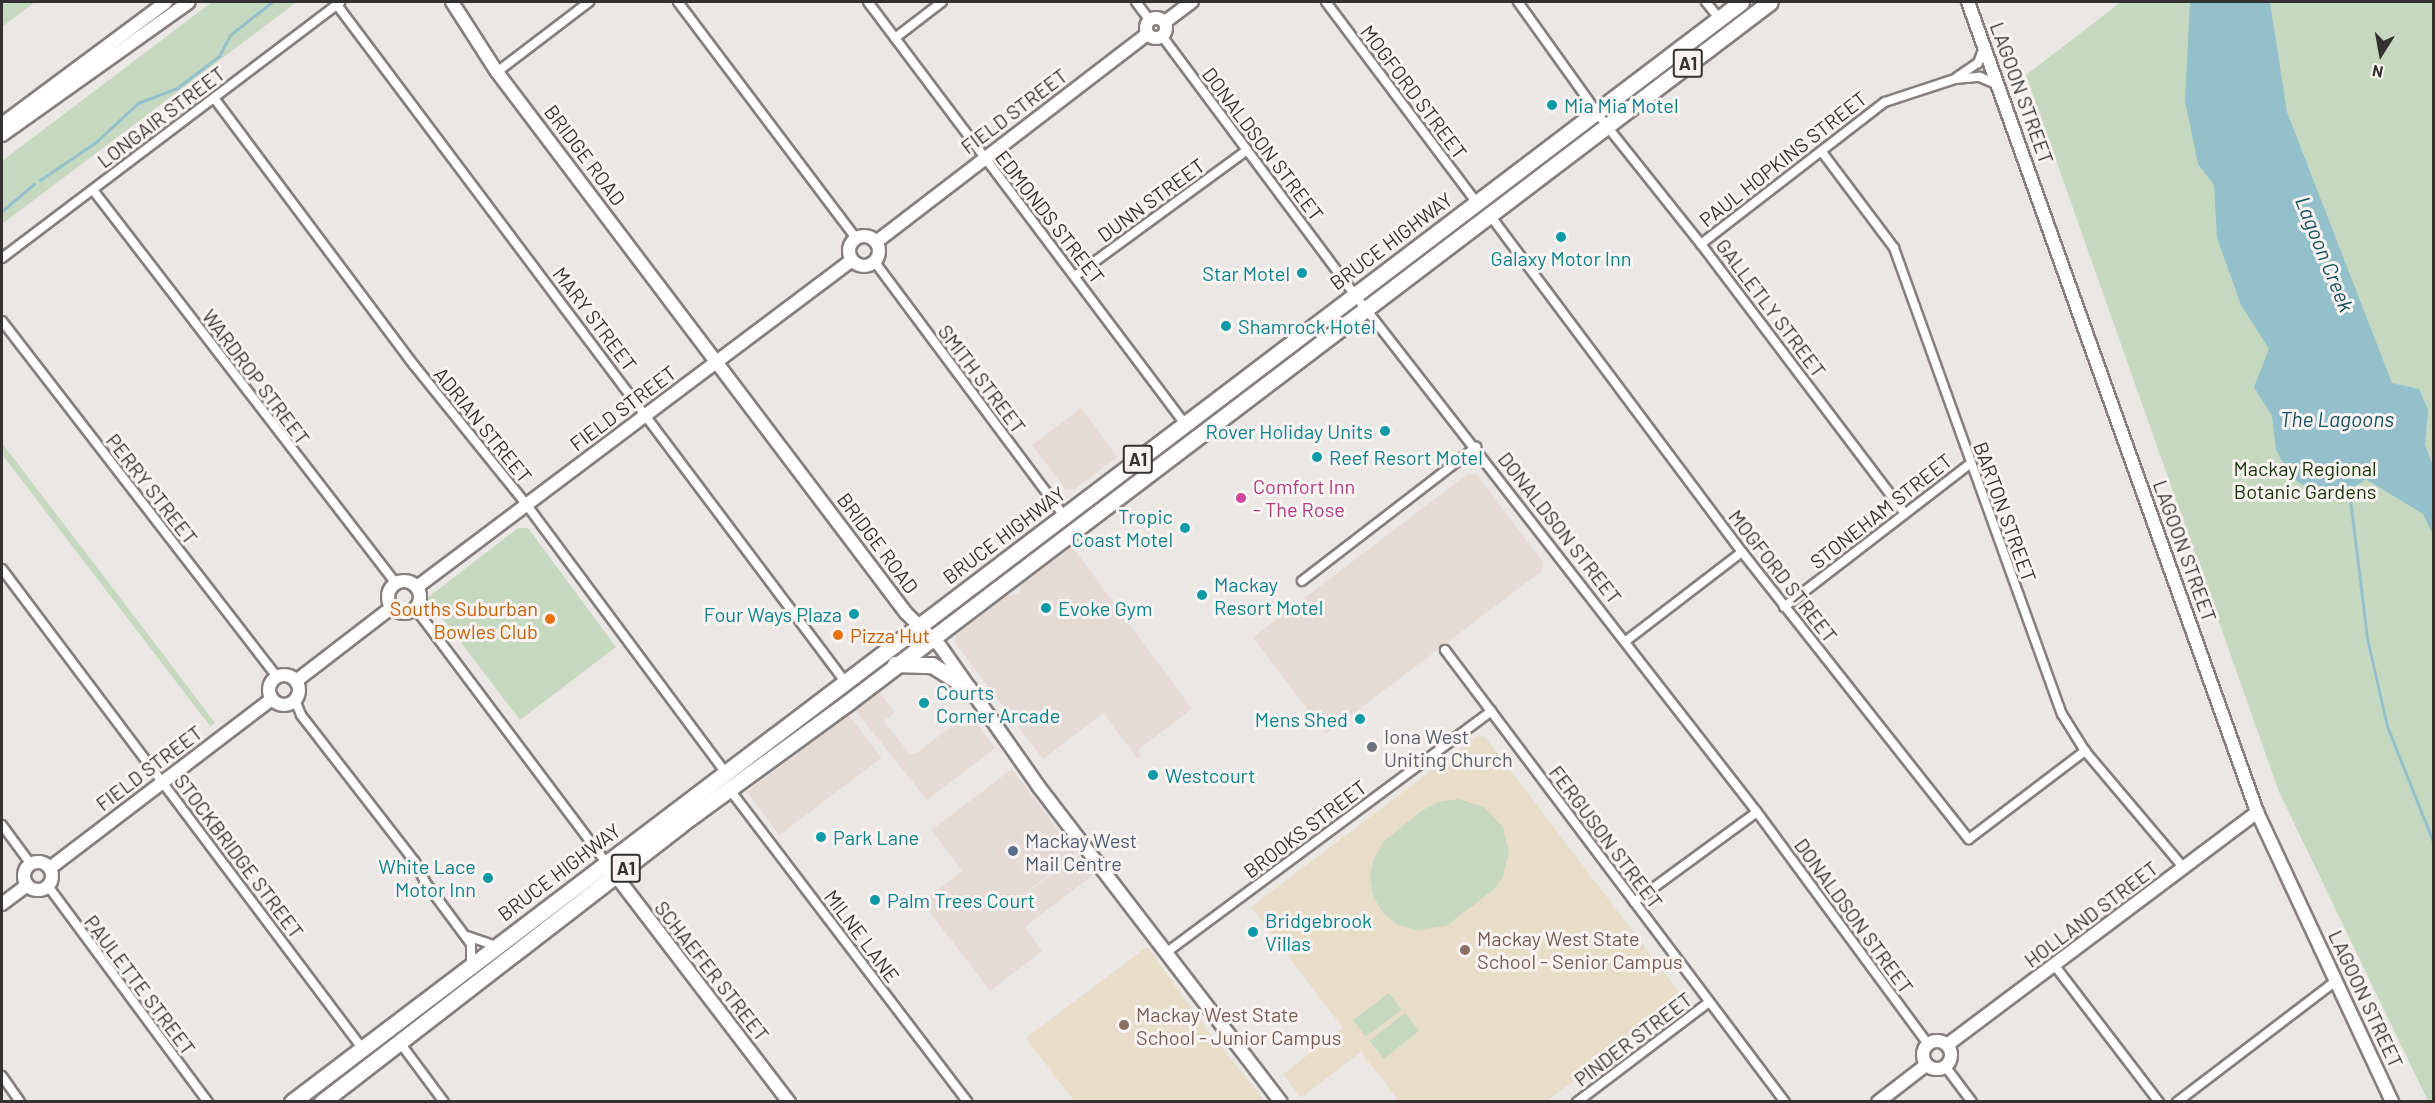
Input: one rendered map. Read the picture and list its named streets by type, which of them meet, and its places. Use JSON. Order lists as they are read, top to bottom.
{
  "streets": {
    "highway": ["A1", "BRUCE HIGHWAY"],
    "street": [
      "MOGFORD STREET",
      "LAGOON STREET",
      "FIELD STREET",
      "LONGAIR STREET",
      "DONALDSON STREET",
      "BRIDGE ROAD",
      "PAUL HOPKINS STREET",
      "DUNN STREET",
      "EDMONDS STREET",
      "GALLETLY STREET",
      "MARY STREET",
      "WARDROP STREET",
      "SMITH STREET",
      "ADRIAN STREET",
      "PERRY STREET",
      "STONEHAM STREET",
      "BARTON STREET",
      "BROOKS STREET",
      "FERGUSON STREET",
      "STOCKBRIDGE STREET",
      "HOLLAND STREET",
      "MILNE LANE",
      "SCHAEFER STREET",
      "PAULETTE STREET",
      "PINDER STREET"
    ]
  },
  "crossings": [
    ["MOGFORD STREET", "BRUCE HIGHWAY"],
    ["MOGFORD STREET", "STONEHAM STREET"],
    ["MOGFORD STREET", "BARTON STREET"],
    ["LAGOON STREET", "PAUL HOPKINS STREET"],
    ["LAGOON STREET", "HOLLAND STREET"],
    ["FIELD STREET", "DONALDSON STREET"],
    ["FIELD STREET", "BRIDGE ROAD"],
    ["FIELD STREET", "EDMONDS STREET"],
    ["FIELD STREET", "MARY STREET"],
    ["FIELD STREET", "WARDROP STREET"],
    ["FIELD STREET", "SMITH STREET"],
    ["FIELD STREET", "ADRIAN STREET"],
    ["FIELD STREET", "PERRY STREET"],
    ["FIELD STREET", "STOCKBRIDGE STREET"],
    ["FIELD STREET", "PAULETTE STREET"],
    ["LONGAIR STREET", "MARY STREET"],
    ["LONGAIR STREET", "WARDROP STREET"],
    ["LONGAIR STREET", "ADRIAN STREET"],
    ["DONALDSON STREET", "DUNN STREET"],
    ["DONALDSON STREET", "BRUCE HIGHWAY"],
    ["DONALDSON STREET", "HOLLAND STREET"],
    ["BRIDGE ROAD", "BRUCE HIGHWAY"],
    ["BRIDGE ROAD", "BROOKS STREET"],
    ["PAUL HOPKINS STREET", "GALLETLY STREET"],
    ["PAUL HOPKINS STREET", "BARTON STREET"],
    ["DUNN STREET", "EDMONDS STREET"],
    ["EDMONDS STREET", "BRUCE HIGHWAY"],
    ["BRUCE HIGHWAY", "GALLETLY STREET"],
    ["BRUCE HIGHWAY", "MARY STREET"],
    ["BRUCE HIGHWAY", "SMITH STREET"],
    ["BRUCE HIGHWAY", "ADRIAN STREET"],
    ["BRUCE HIGHWAY", "STOCKBRIDGE STREET"],
    ["BRUCE HIGHWAY", "MILNE LANE"],
    ["BRUCE HIGHWAY", "SCHAEFER STREET"],
    ["GALLETLY STREET", "STONEHAM STREET"],
    ["STONEHAM STREET", "BARTON STREET"],
    ["BARTON STREET", "HOLLAND STREET"],
    ["BROOKS STREET", "FERGUSON STREET"],
    ["FERGUSON STREET", "PINDER STREET"]
  ],
  "water": ["Lagoon Creek", "The Lagoons"],
  "parks": ["Mackay Regional Botanic Gardens"],
  "places": [
    "Mia Mia Motel",
    "Galaxy Motor Inn",
    "Star Motel",
    "Shamrock Hotel",
    "Rover Holiday Units",
    "Reef Resort Motel",
    "Comfort Inn - The Rose",
    "Tropic Coast Motel",
    "Mackay Resort Motel",
    "Evoke Gym",
    "Four Ways Plaza",
    "Souths Suburban Bowles Club",
    "Pizza Hut",
    "Courts Corner Arcade",
    "Mens Shed",
    "Iona West Uniting Church",
    "Westcourt",
    "Park Lane",
    "Mackay West Mail Centre",
    "White Lace Motor Inn",
    "Palm Trees Court",
    "Bridgebrook Villas",
    "Mackay West State School - Senior Campus",
    "Mackay West State School - Junior Campus"
  ],
  "north": "bottom"
}
